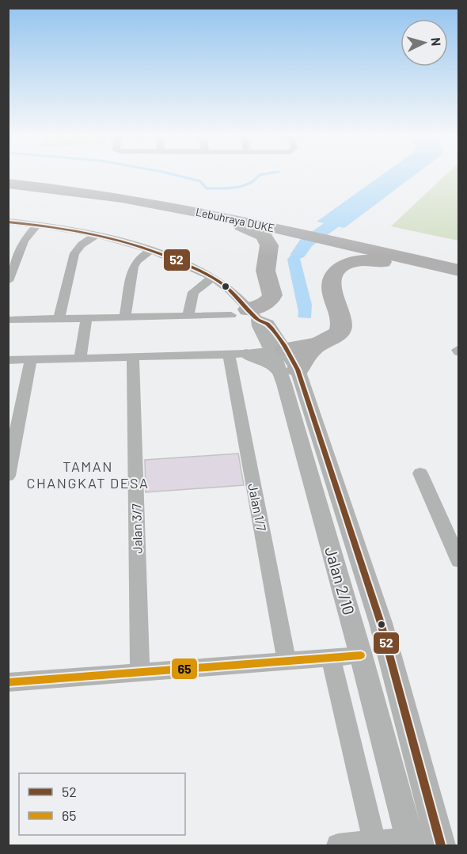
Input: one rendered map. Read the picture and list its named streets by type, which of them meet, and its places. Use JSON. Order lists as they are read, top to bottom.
{
  "streets": {
    "highway": ["Lebuhraya DUKE"],
    "street": ["Jalan 1/7", "Jalan 3/7", "Jalan 2/10"]
  },
  "districts": ["TAMAN CHANGKAT DESA"],
  "lines": ["transit line 52", "transit line 65"],
  "legend": ["52", "65"],
  "north": "right"
}
